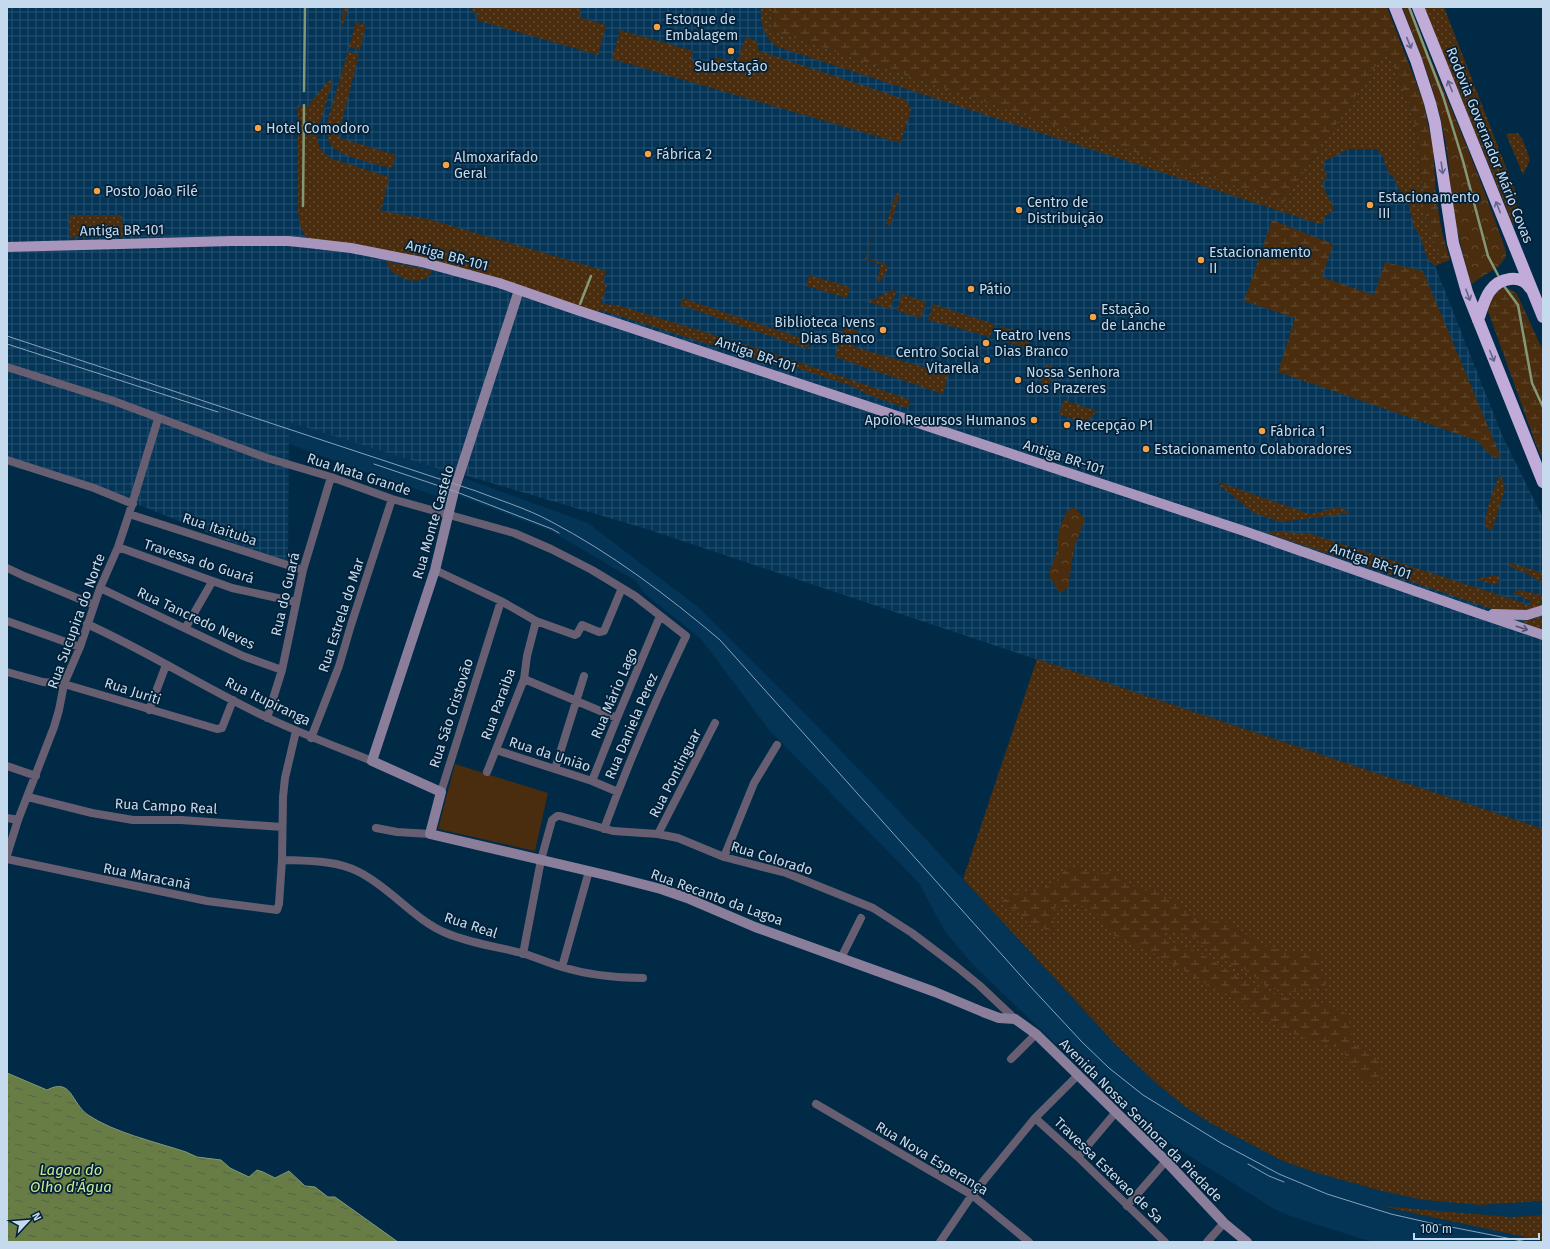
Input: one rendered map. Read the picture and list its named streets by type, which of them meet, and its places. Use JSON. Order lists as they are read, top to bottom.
{
  "streets": {
    "highway": ["Rodovia Governador Mário Covas"],
    "main road": ["Antiga BR-101"],
    "street": [
      "Rua Mata Grande",
      "Rua Monte Castelo",
      "Rua Itaituba",
      "Travessa do Guará",
      "Rua do Guará",
      "Rua Estrela do Mar",
      "Rua Tancredo Neves",
      "Rua Sucupira do Norte",
      "Rua Juriti",
      "Rua Mário Lago",
      "Rua Itupiranga",
      "Rua Paraiba",
      "Rua São Cristovão",
      "Rua Daniela Perez",
      "Rua da União",
      "Rua Pontinguar",
      "Rua Campo Real",
      "Rua Colorado",
      "Rua Maracanã",
      "Rua Recanto da Lagoa",
      "Rua Real",
      "Avenida Nossa Senhora da Piedade",
      "Rua Nova Esperança",
      "Travessa Estevao de Sa"
    ]
  },
  "crossings": [
    ["Antiga BR-101", "Rua Monte Castelo"],
    ["Rua Mata Grande", "Rua Monte Castelo"],
    ["Rua Mata Grande", "Rua do Guará"],
    ["Rua Mata Grande", "Rua Estrela do Mar"],
    ["Rua Mata Grande", "Rua Sucupira do Norte"],
    ["Rua Mata Grande", "Rua Mário Lago"],
    ["Rua Mata Grande", "Rua Daniela Perez"],
    ["Rua Monte Castelo", "Rua Itupiranga"],
    ["Rua Itaituba", "Rua do Guará"],
    ["Rua Itaituba", "Rua Sucupira do Norte"],
    ["Travessa do Guará", "Rua do Guará"],
    ["Travessa do Guará", "Rua Sucupira do Norte"],
    ["Rua do Guará", "Rua Tancredo Neves"],
    ["Rua do Guará", "Rua Itupiranga"],
    ["Rua Estrela do Mar", "Rua Itupiranga"],
    ["Rua Tancredo Neves", "Rua Sucupira do Norte"],
    ["Rua Sucupira do Norte", "Rua Juriti"],
    ["Rua Sucupira do Norte", "Rua Itupiranga"],
    ["Rua Sucupira do Norte", "Rua Campo Real"],
    ["Rua Juriti", "Rua Itupiranga"],
    ["Rua Mário Lago", "Rua da União"],
    ["Rua Itupiranga", "Rua São Cristovão"],
    ["Rua Paraiba", "Rua da União"],
    ["Rua São Cristovão", "Rua Recanto da Lagoa"],
    ["Rua Daniela Perez", "Rua da União"],
    ["Rua Daniela Perez", "Rua Colorado"],
    ["Rua Pontinguar", "Rua Colorado"],
    ["Rua Colorado", "Rua Recanto da Lagoa"],
    ["Rua Colorado", "Avenida Nossa Senhora da Piedade"],
    ["Rua Maracanã", "Rua Real"],
    ["Rua Recanto da Lagoa", "Avenida Nossa Senhora da Piedade"]
  ],
  "water": ["Lagoa do Olho d'Água"],
  "places": [
    "Estoque de Embalagem",
    "Subestação",
    "Hotel Comodoro",
    "Fábrica 2",
    "Almoxarifado Geral",
    "Posto João Filé",
    "Estacionamento III",
    "Centro de Distribuição",
    "Estacionamento II",
    "Pátio",
    "Estação de Lanche",
    "Biblioteca Ivens Dias Branco",
    "Teatro Ivens Dias Branco",
    "Centro Social Vitarella",
    "Nossa Senhora dos Prazeres",
    "Apoio Recursos Humanos",
    "Recepção P1",
    "Fábrica 1",
    "Estacionamento Colaboradores"
  ],
  "scale_bar": "100 m",
  "north": "top right"
}
